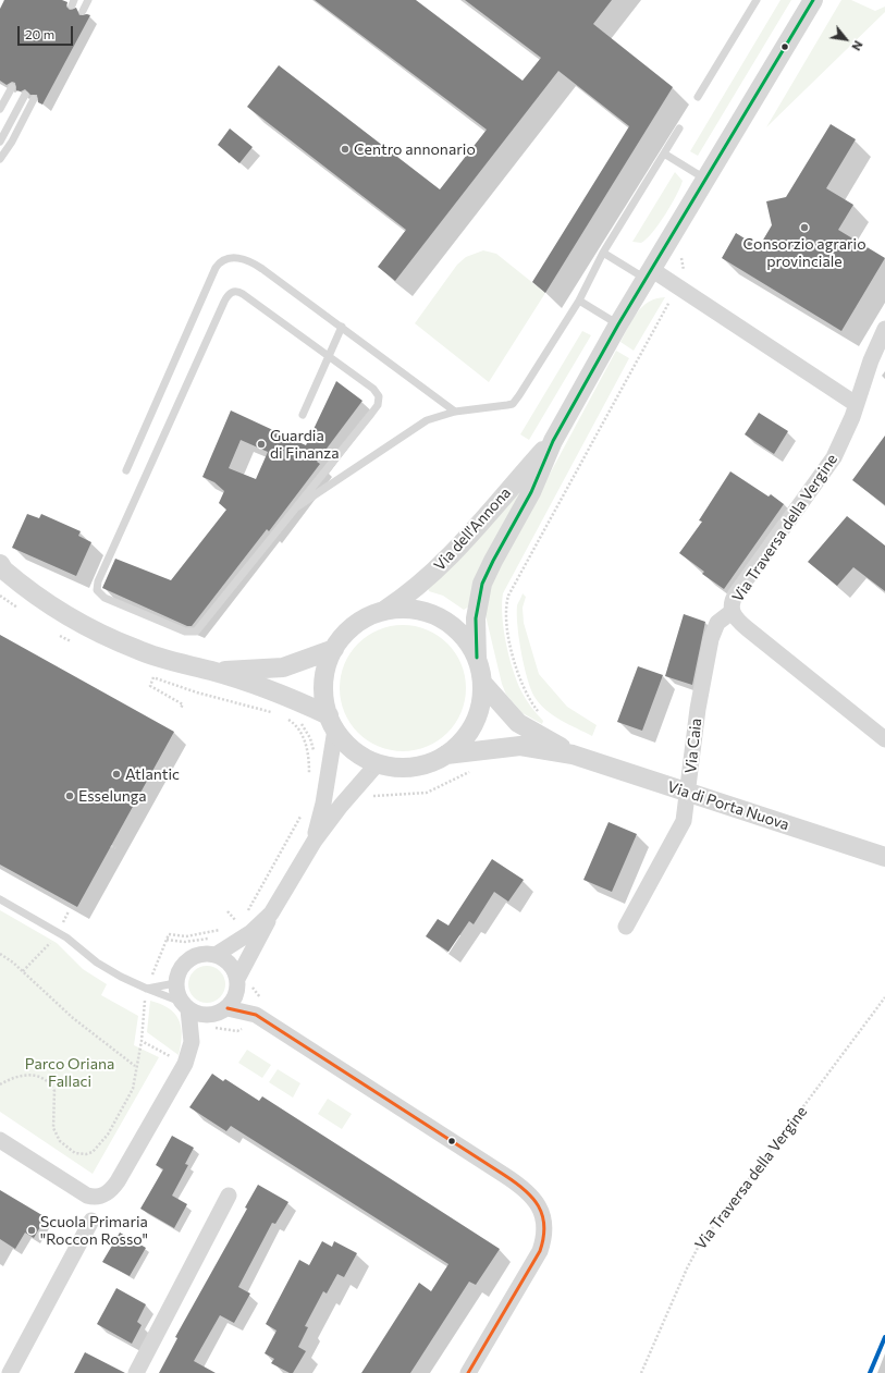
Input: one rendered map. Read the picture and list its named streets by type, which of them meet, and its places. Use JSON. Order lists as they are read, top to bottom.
{
  "streets": {
    "street": [
      "Via Traversa della Vergine",
      "Via dell'Annona",
      "Via Caia",
      "Via di Porta Nuova"
    ]
  },
  "crossings": [
    ["Via Traversa della Vergine", "Via Caia"],
    ["Via dell'Annona", "Via di Porta Nuova"],
    ["Via Caia", "Via di Porta Nuova"]
  ],
  "parks": ["Parco Oriana Fallaci"],
  "places": [
    "Centro annonario",
    "Consorzio agrario provinciale",
    "Guardia di Finanza",
    "Atlantic",
    "Esselunga",
    "Scuola Primaria \"Roccon Rosso\""
  ],
  "scale_bar": "20 m",
  "north": "bottom right"
}
